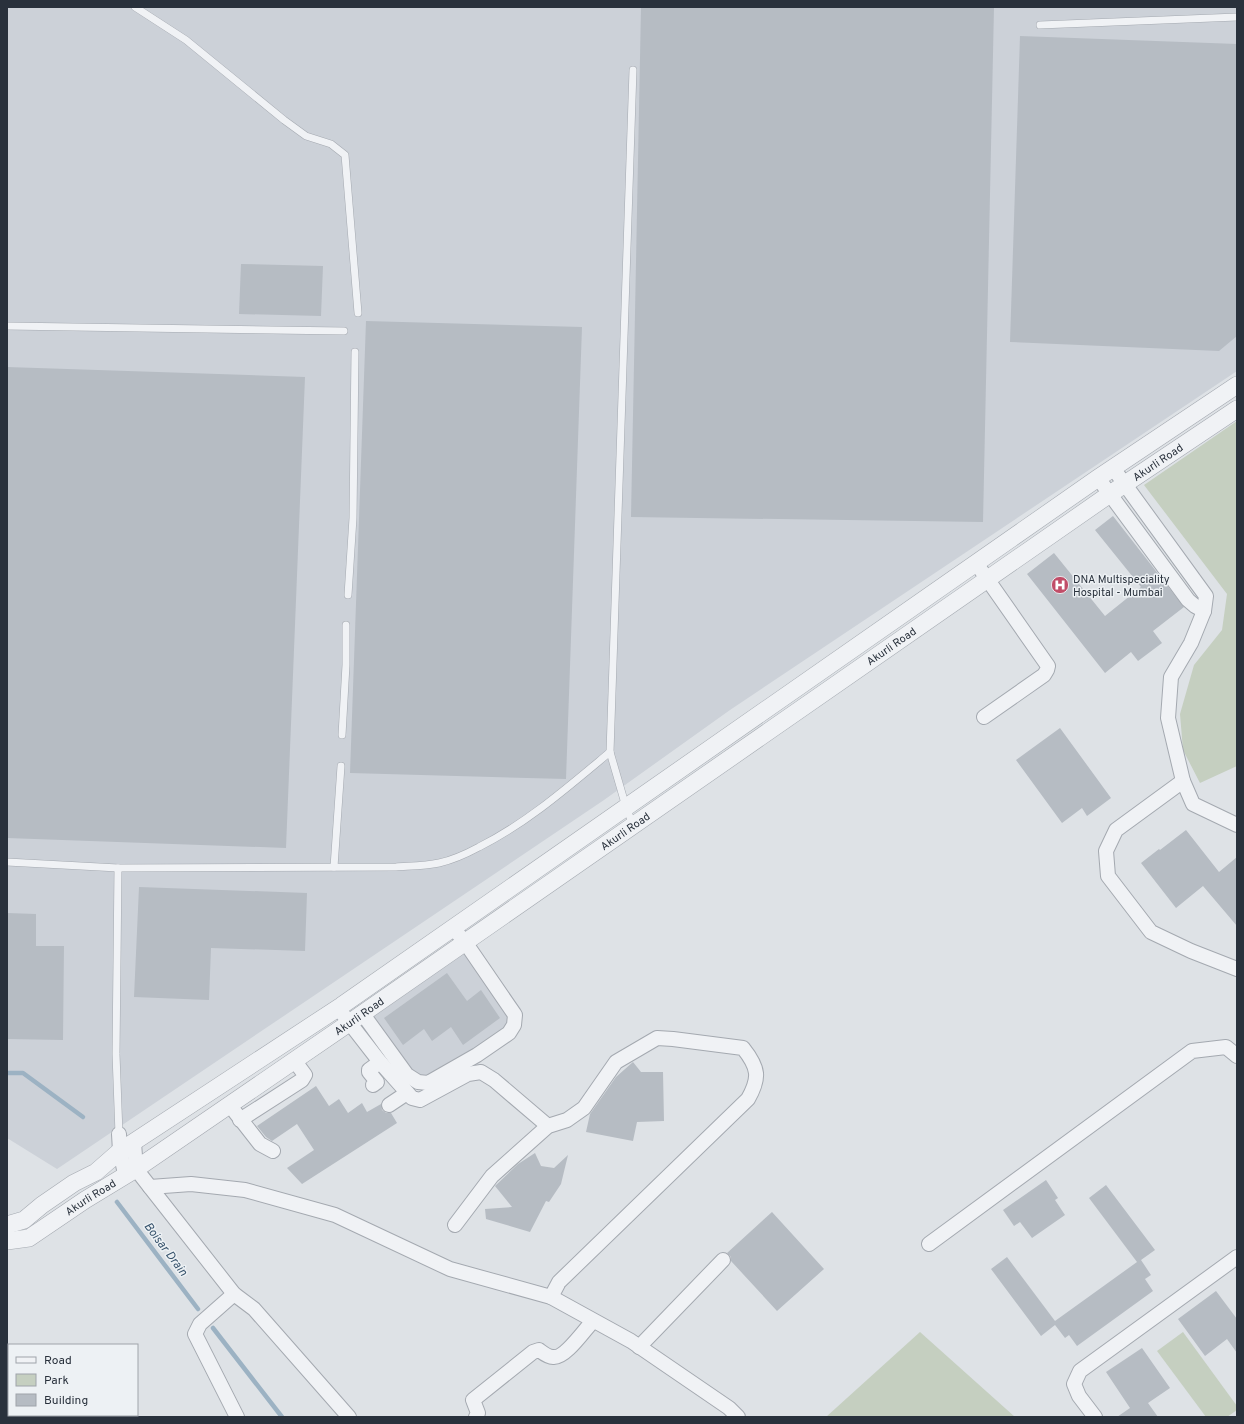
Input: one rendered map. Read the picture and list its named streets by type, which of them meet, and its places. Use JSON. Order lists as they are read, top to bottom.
{
  "streets": {
    "street": ["Akurli Road"]
  },
  "water": ["Boisar Drain"],
  "places": {
    "hospital": ["DNA Multispeciality Hospital - Mumbai"]
  },
  "legend": ["Road", "Park", "Building"]
}
